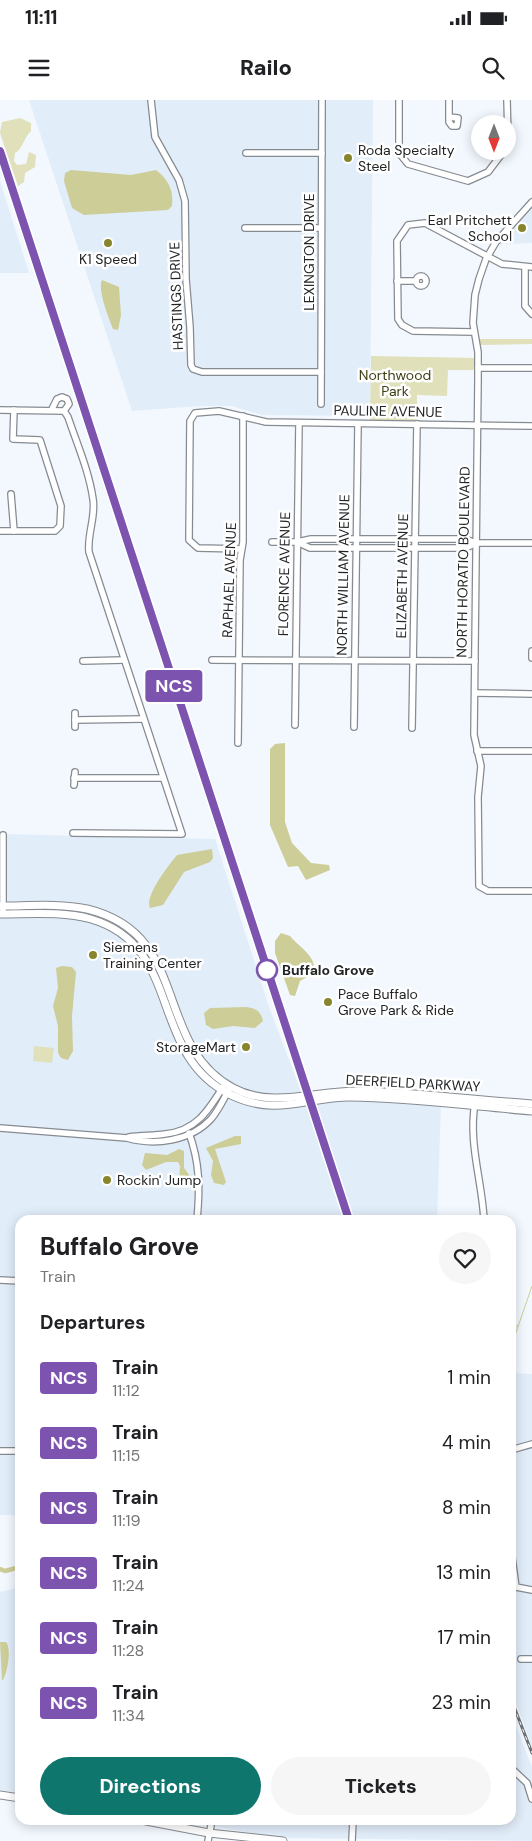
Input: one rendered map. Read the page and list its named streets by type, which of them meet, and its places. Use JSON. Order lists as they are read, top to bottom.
{
  "streets": {
    "main road": ["DEERFIELD PARKWAY"],
    "street": [
      "LEXINGTON DRIVE",
      "HASTINGS DRIVE",
      "PAULINE AVENUE",
      "NORTH HORATIO BOULEVARD",
      "FLORENCE AVENUE",
      "NORTH WILLIAM AVENUE",
      "ELIZABETH AVENUE",
      "RAPHAEL AVENUE"
    ]
  },
  "crossings": [
    ["LEXINGTON DRIVE", "HASTINGS DRIVE"],
    ["PAULINE AVENUE", "NORTH HORATIO BOULEVARD"],
    ["PAULINE AVENUE", "FLORENCE AVENUE"],
    ["PAULINE AVENUE", "NORTH WILLIAM AVENUE"],
    ["PAULINE AVENUE", "ELIZABETH AVENUE"],
    ["PAULINE AVENUE", "RAPHAEL AVENUE"]
  ],
  "parks": ["Northwood Park"],
  "places": [
    "Roda Specialty Steel",
    "Earl Pritchett School",
    "K1 Speed",
    "Siemens Training Center",
    "Buffalo Grove",
    "Pace Buffalo Grove Park & Ride",
    "StorageMart",
    "Rockin' Jump"
  ],
  "north": "bottom",
  "page": {
    "status": "11:11",
    "header": "Railo",
    "on_map": "NCS",
    "heading": [
      ["Buffalo Grove", "Train"],
      "Departures"
    ],
    "list": [
      {
        "mark": "NCS",
        "name": "Train",
        "note": "11:12",
        "value": "1 min"
      },
      {
        "mark": "NCS",
        "name": "Train",
        "note": "11:15",
        "value": "4 min"
      },
      {
        "mark": "NCS",
        "name": "Train",
        "note": "11:19",
        "value": "8 min"
      },
      {
        "mark": "NCS",
        "name": "Train",
        "note": "11:24",
        "value": "13 min"
      },
      {
        "mark": "NCS",
        "name": "Train",
        "note": "11:28",
        "value": "17 min"
      },
      {
        "mark": "NCS",
        "name": "Train",
        "note": "11:34",
        "value": "23 min"
      }
    ],
    "buttons": ["Directions", "Tickets"]
  }
}
